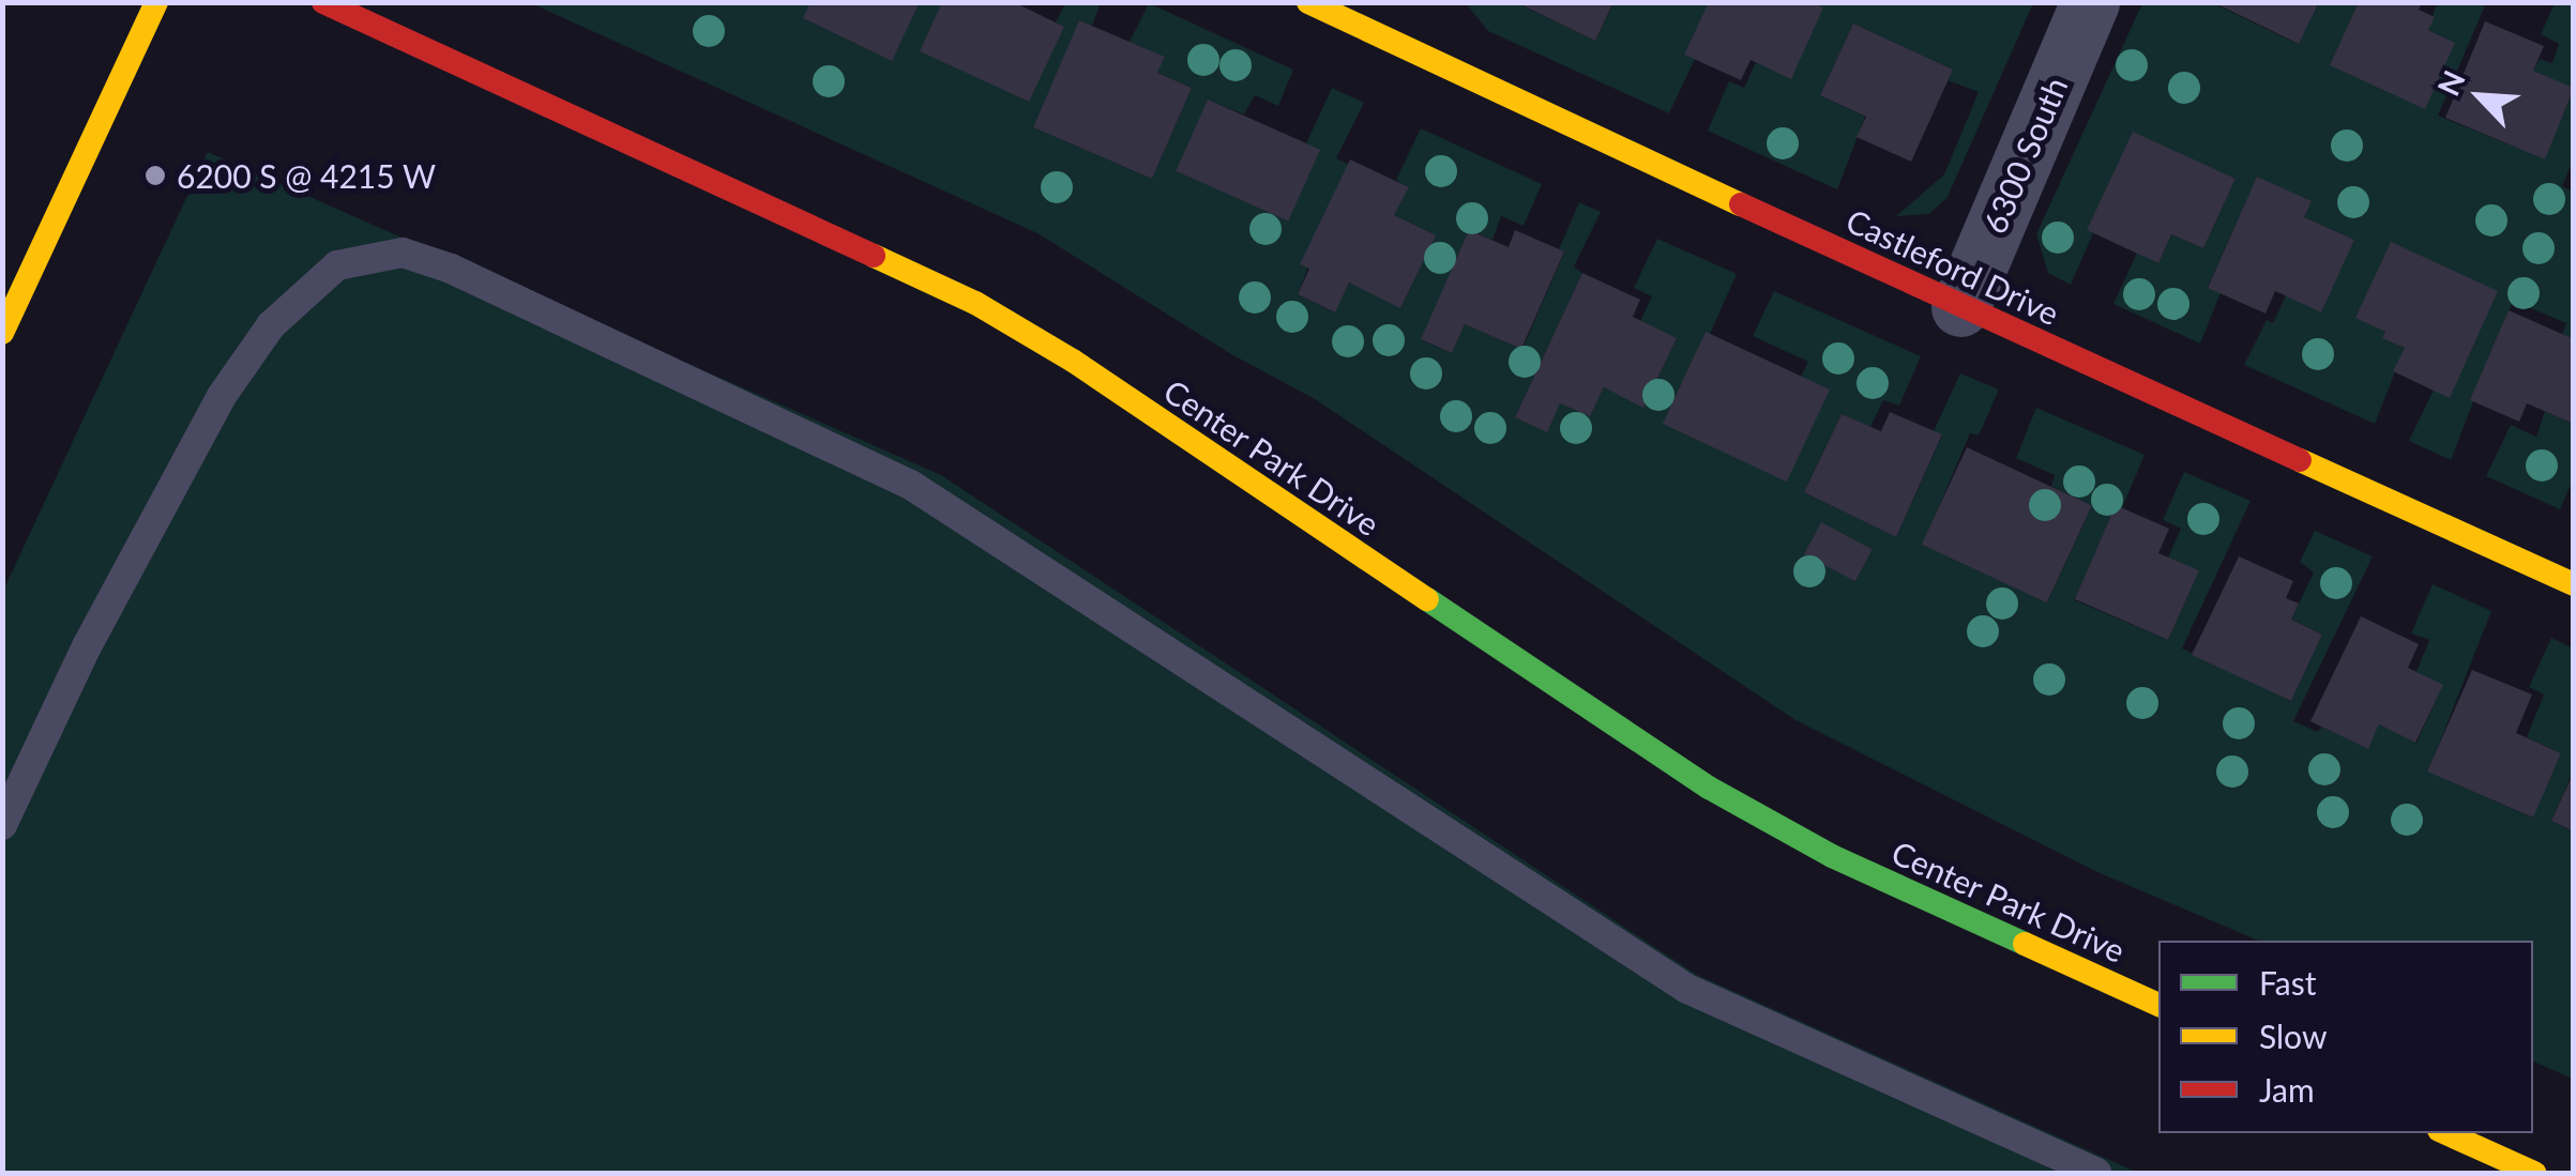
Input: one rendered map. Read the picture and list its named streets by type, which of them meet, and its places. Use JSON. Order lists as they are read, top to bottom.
{
  "streets": {
    "street": ["6300 South", "Castleford Drive", "Center Park Drive"]
  },
  "crossings": [
    ["6300 South", "Castleford Drive"]
  ],
  "places": ["6200 S @ 4215 W"],
  "legend": ["Fast", "Slow", "Jam"],
  "north": "top left"
}
